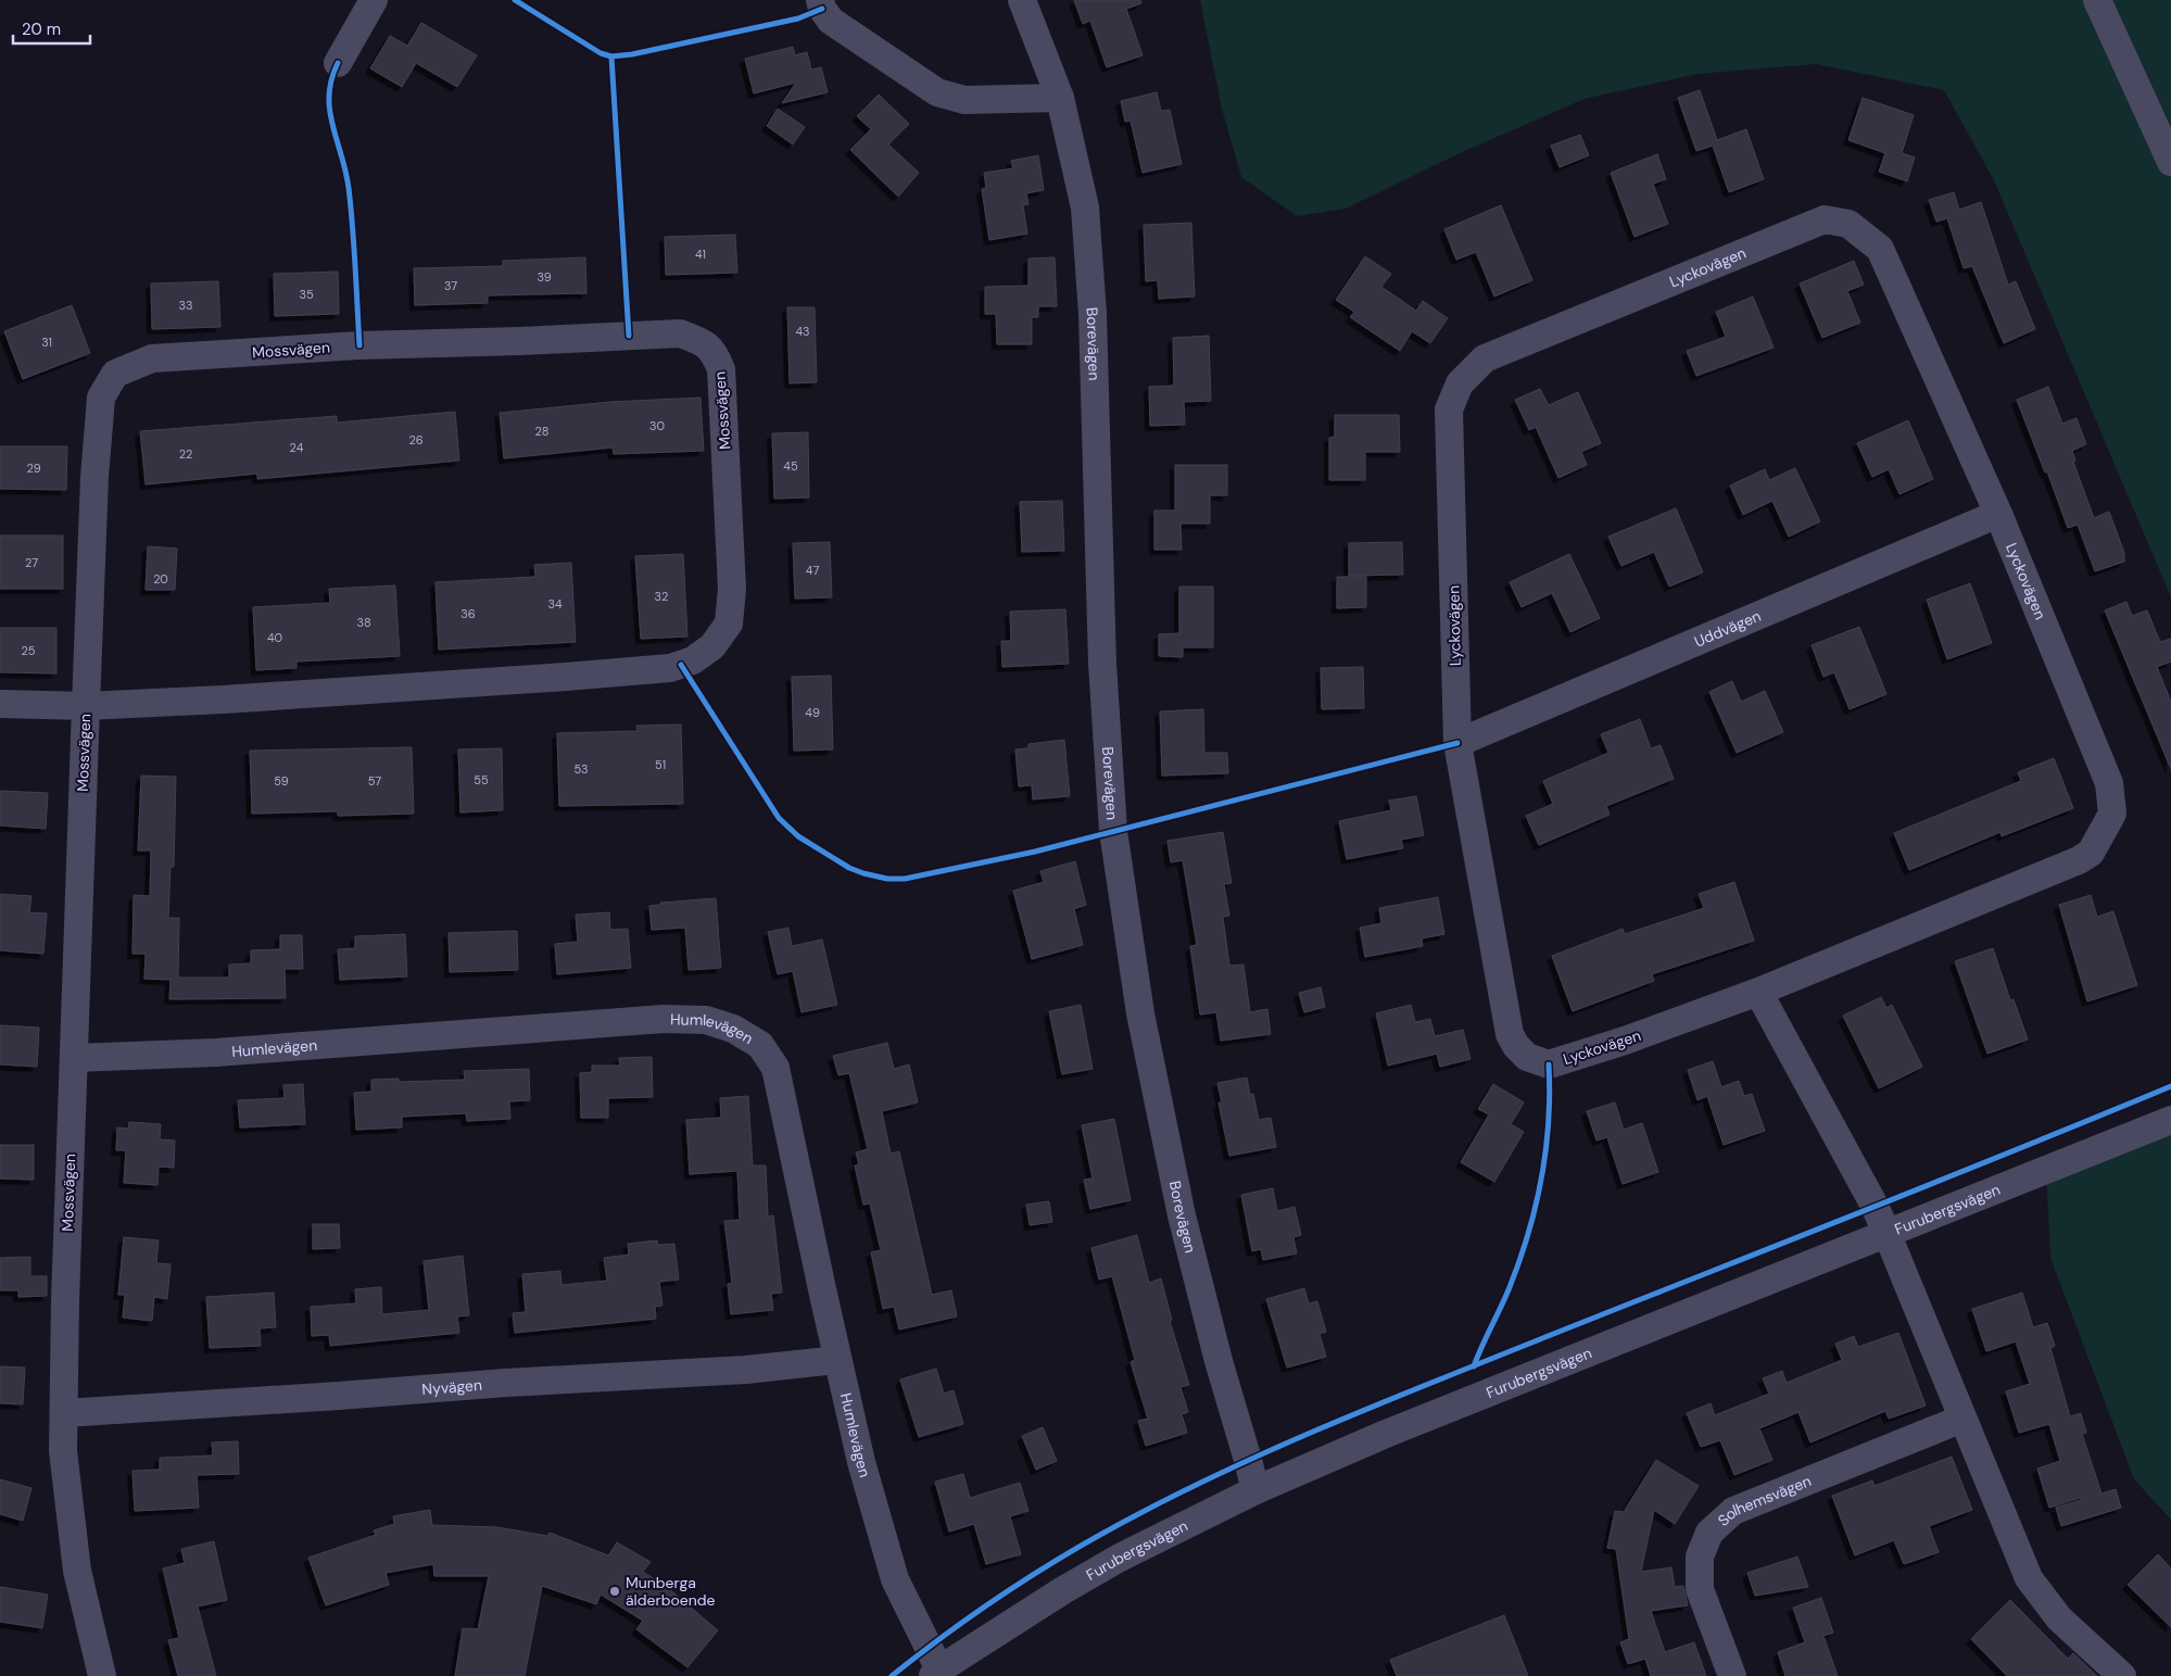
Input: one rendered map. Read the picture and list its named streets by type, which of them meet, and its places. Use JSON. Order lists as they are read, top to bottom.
{
  "streets": {
    "street": [
      "Lyckovägen",
      "Borevägen",
      "Mossvägen",
      "Uddvägen",
      "Humlevägen",
      "Furubergsvägen",
      "Nyvägen",
      "Solhemsvägen"
    ]
  },
  "crossings": [
    ["Lyckovägen", "Uddvägen"],
    ["Borevägen", "Furubergsvägen"],
    ["Mossvägen", "Humlevägen"],
    ["Mossvägen", "Nyvägen"],
    ["Humlevägen", "Furubergsvägen"],
    ["Humlevägen", "Nyvägen"]
  ],
  "places": ["Munberga älderboende"],
  "house_numbers": [
    "41",
    "39",
    "37",
    "35",
    "33",
    "43",
    "31",
    "30",
    "28",
    "26",
    "24",
    "22",
    "45",
    "29",
    "27",
    "47",
    "20",
    "32",
    "34",
    "36",
    "38",
    "40",
    "25",
    "49",
    "51",
    "53",
    "55",
    "59",
    "57"
  ],
  "scale_bar": "20 m"
}
